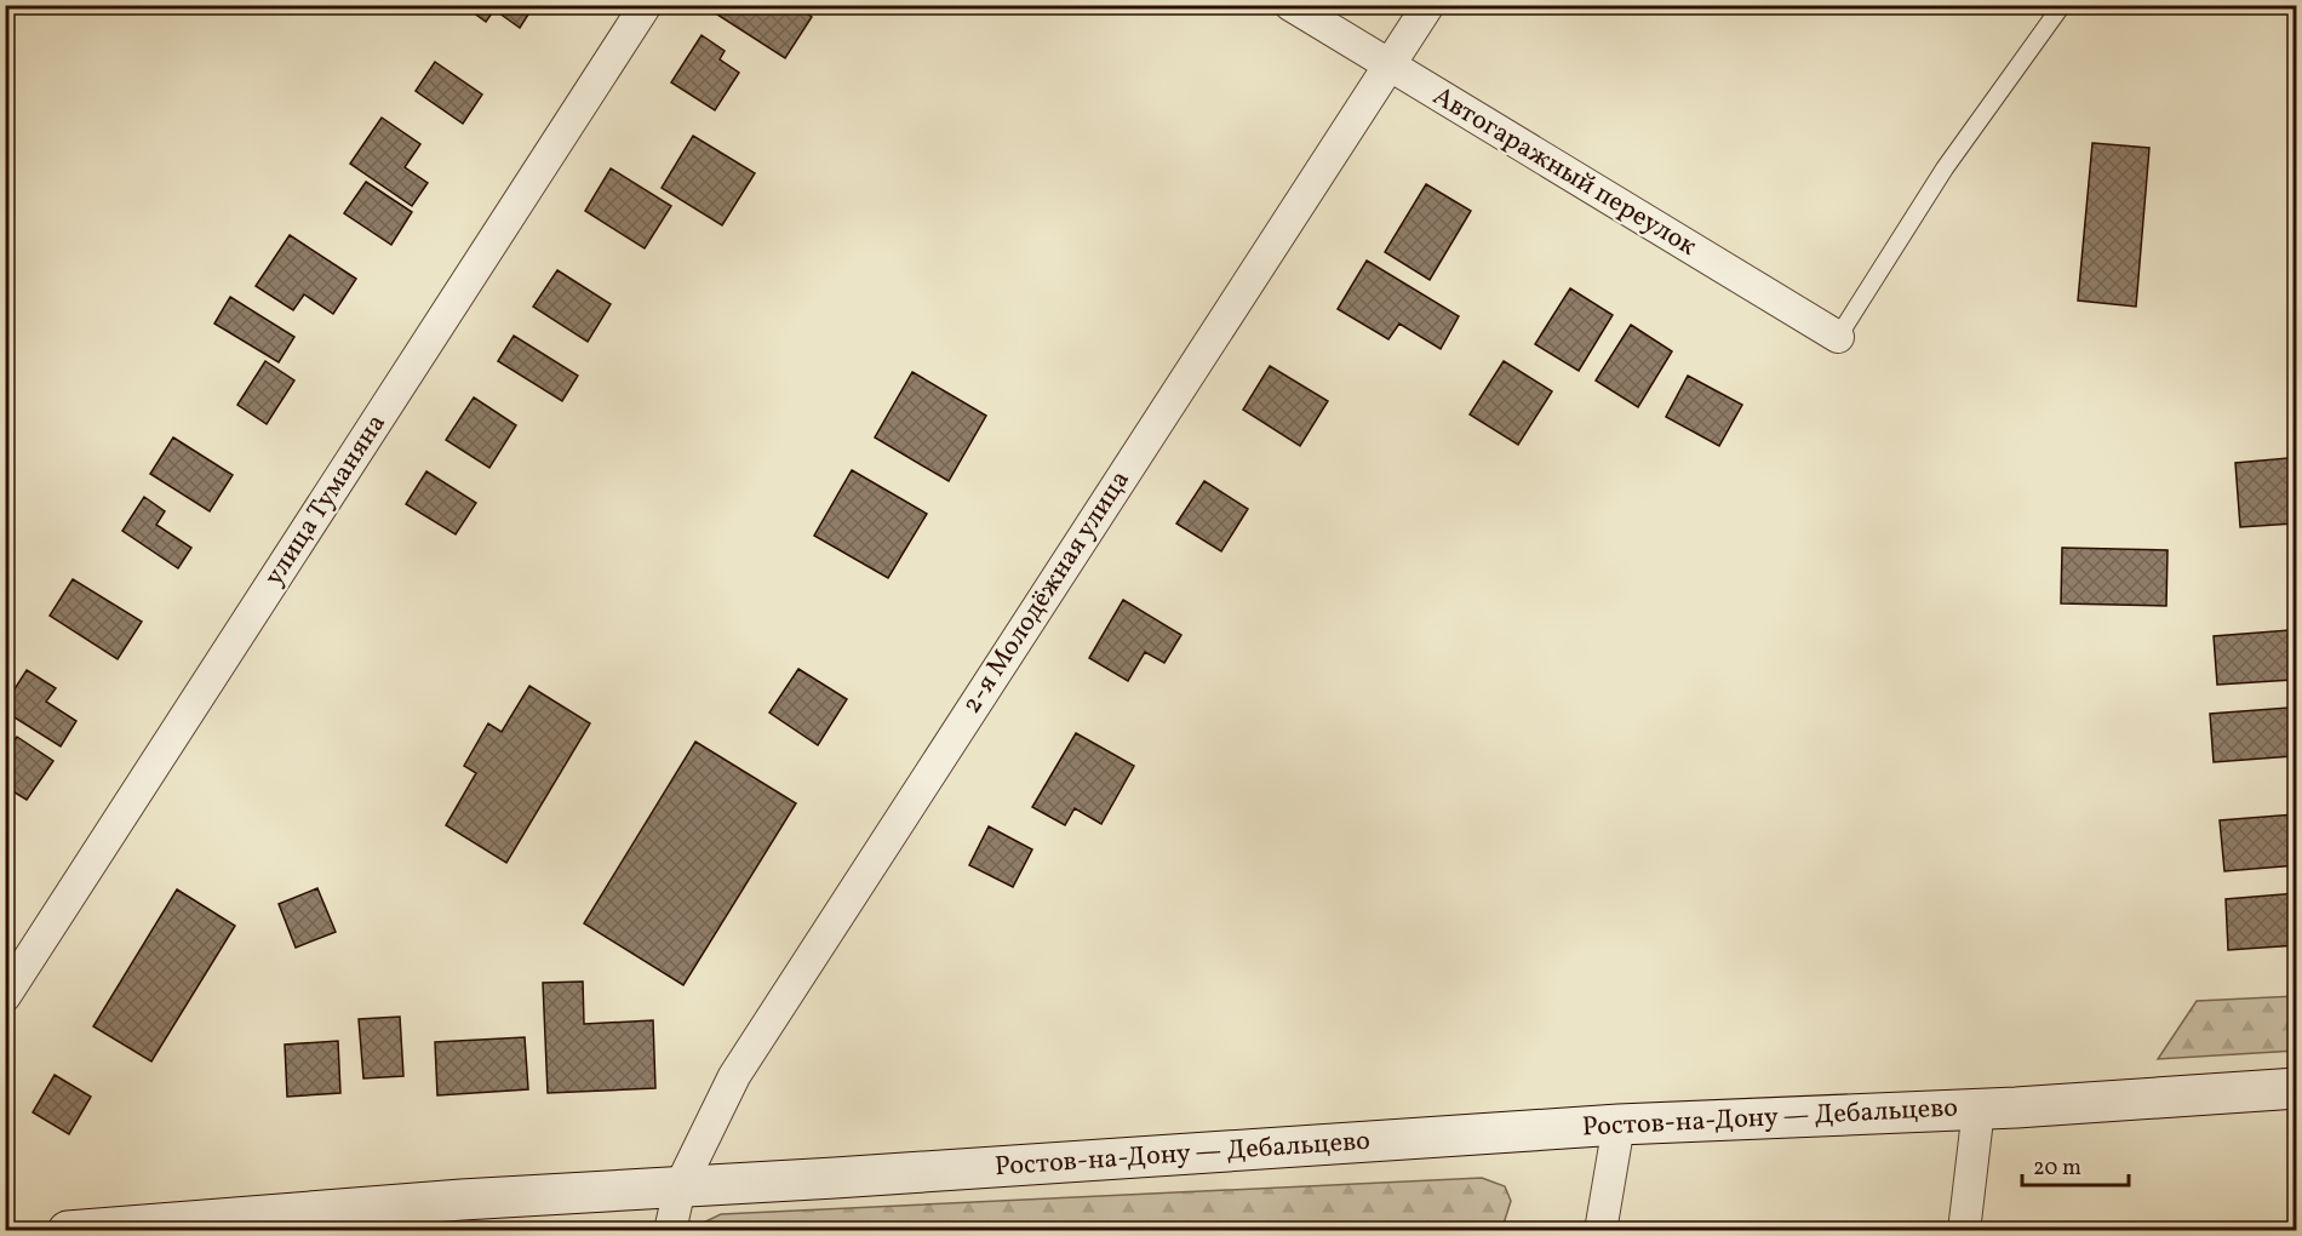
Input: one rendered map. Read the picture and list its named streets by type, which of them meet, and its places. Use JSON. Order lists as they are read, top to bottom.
{
  "streets": {
    "street": [
      "Автогаражный переулок",
      "улица Туманяна",
      "2-я Молодёжная улица",
      "Ростов-на-Дону — Дебальцево"
    ]
  },
  "crossings": [
    ["Автогаражный переулок", "2-я Молодёжная улица"],
    ["2-я Молодёжная улица", "Ростов-на-Дону — Дебальцево"]
  ],
  "scale_bar": "20 m"
}
